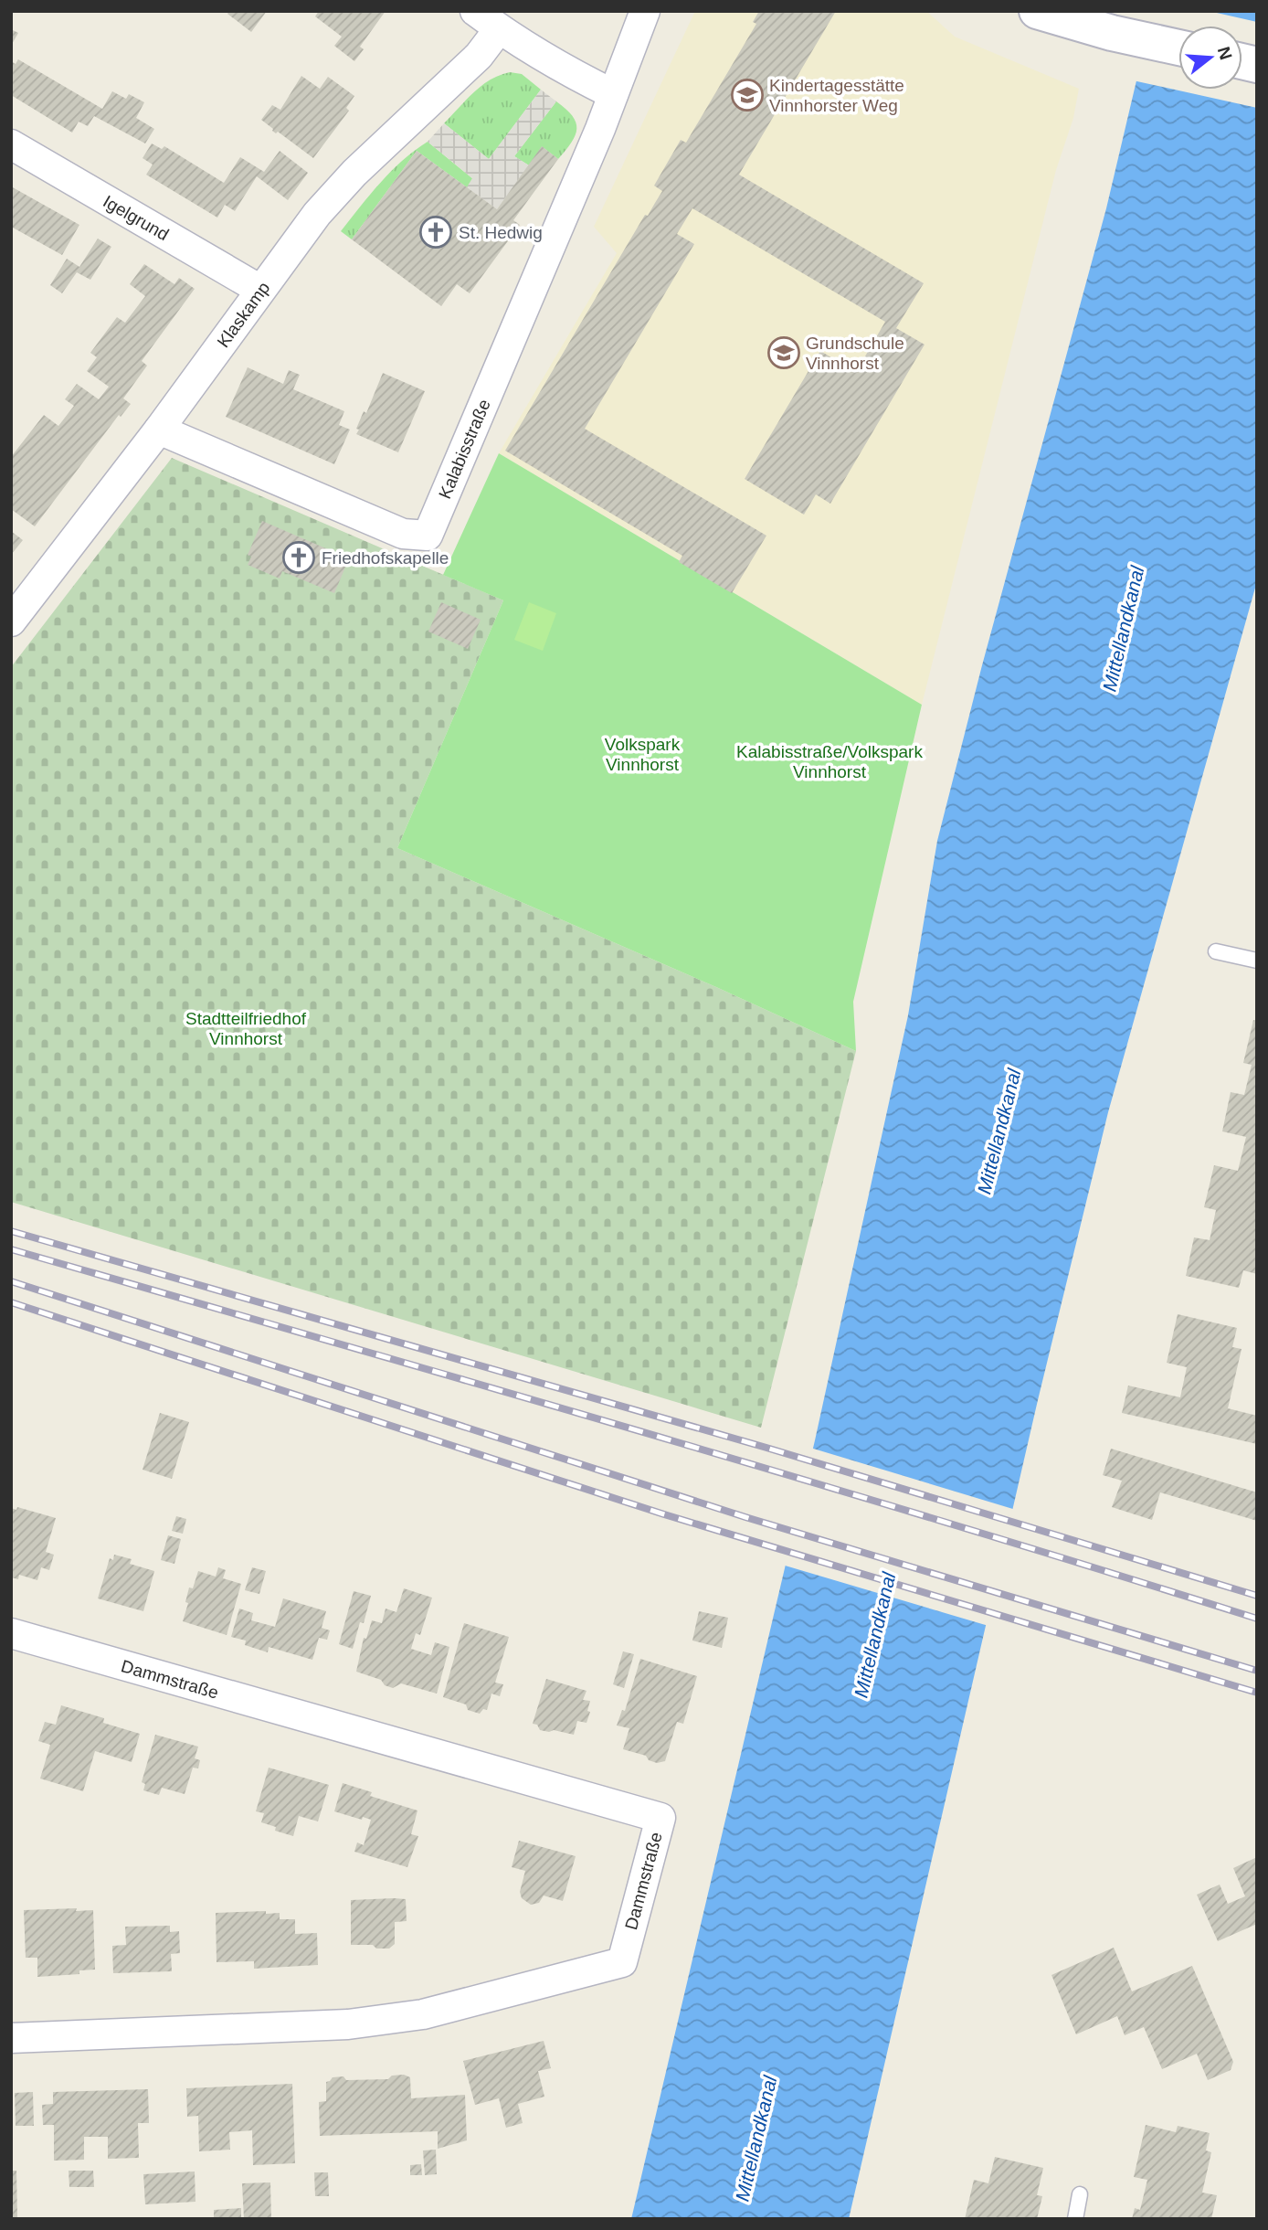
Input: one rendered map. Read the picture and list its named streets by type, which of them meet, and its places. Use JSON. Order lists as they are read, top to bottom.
{
  "streets": {
    "street": [
      "Igelgrund",
      "Klaskamp",
      "Kalabisstraße",
      "Dammstraße"
    ]
  },
  "crossings": [
    ["Igelgrund", "Klaskamp"],
    ["Klaskamp", "Kalabisstraße"]
  ],
  "water": ["Mittellandkanal"],
  "parks": ["Volkspark Vinnhorst", "Kalabisstraße/Volkspark Vinnhorst", "Stadtteilfriedhof Vinnhorst"],
  "places": {
    "school or university": ["Kindertagesstätte Vinnhorster Weg", "Grundschule Vinnhorst"],
    "church": ["St. Hedwig", "Friedhofskapelle"]
  },
  "north": "right"
}
